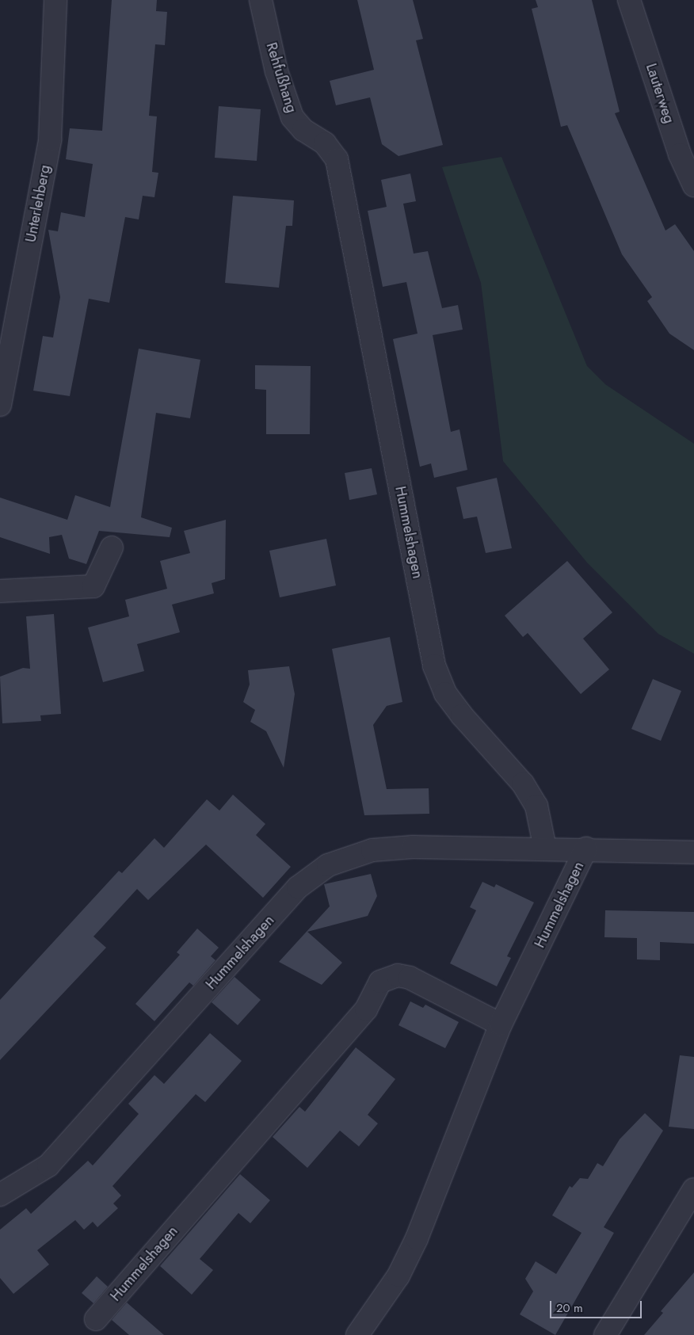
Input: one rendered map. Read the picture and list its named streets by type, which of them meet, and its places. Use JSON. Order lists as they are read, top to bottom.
{
  "streets": {
    "street": [
      "Rehfußhang",
      "Lauterweg",
      "Unterlehberg",
      "Hummelshagen"
    ]
  },
  "crossings": [
    ["Rehfußhang", "Hummelshagen"]
  ],
  "scale_bar": "20 m"
}
